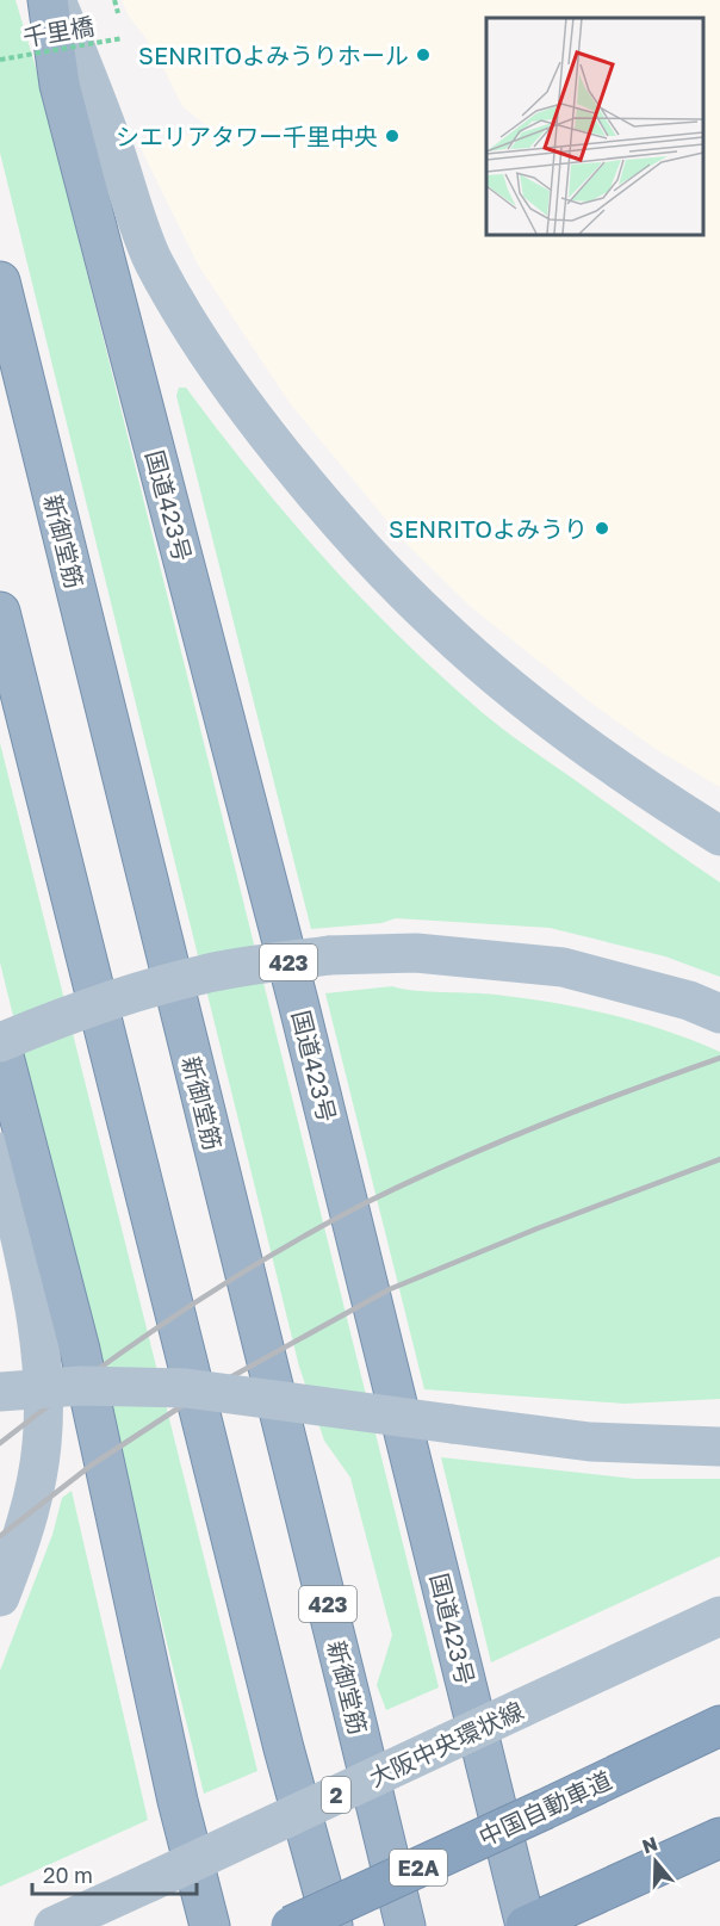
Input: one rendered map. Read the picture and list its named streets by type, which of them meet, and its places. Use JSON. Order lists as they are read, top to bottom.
{
  "streets": {
    "highway": [
      "国道423号",
      "新御堂筋",
      "423",
      "中国自動車道",
      "E2A"
    ],
    "main road": ["大阪中央環状線", "2"],
    "path": ["千里橋"]
  },
  "places": ["SENRITOよみうりホール", "シエリアタワー千里中央", "SENRITOよみうり"],
  "scale_bar": "20 m",
  "north": "top"
}
